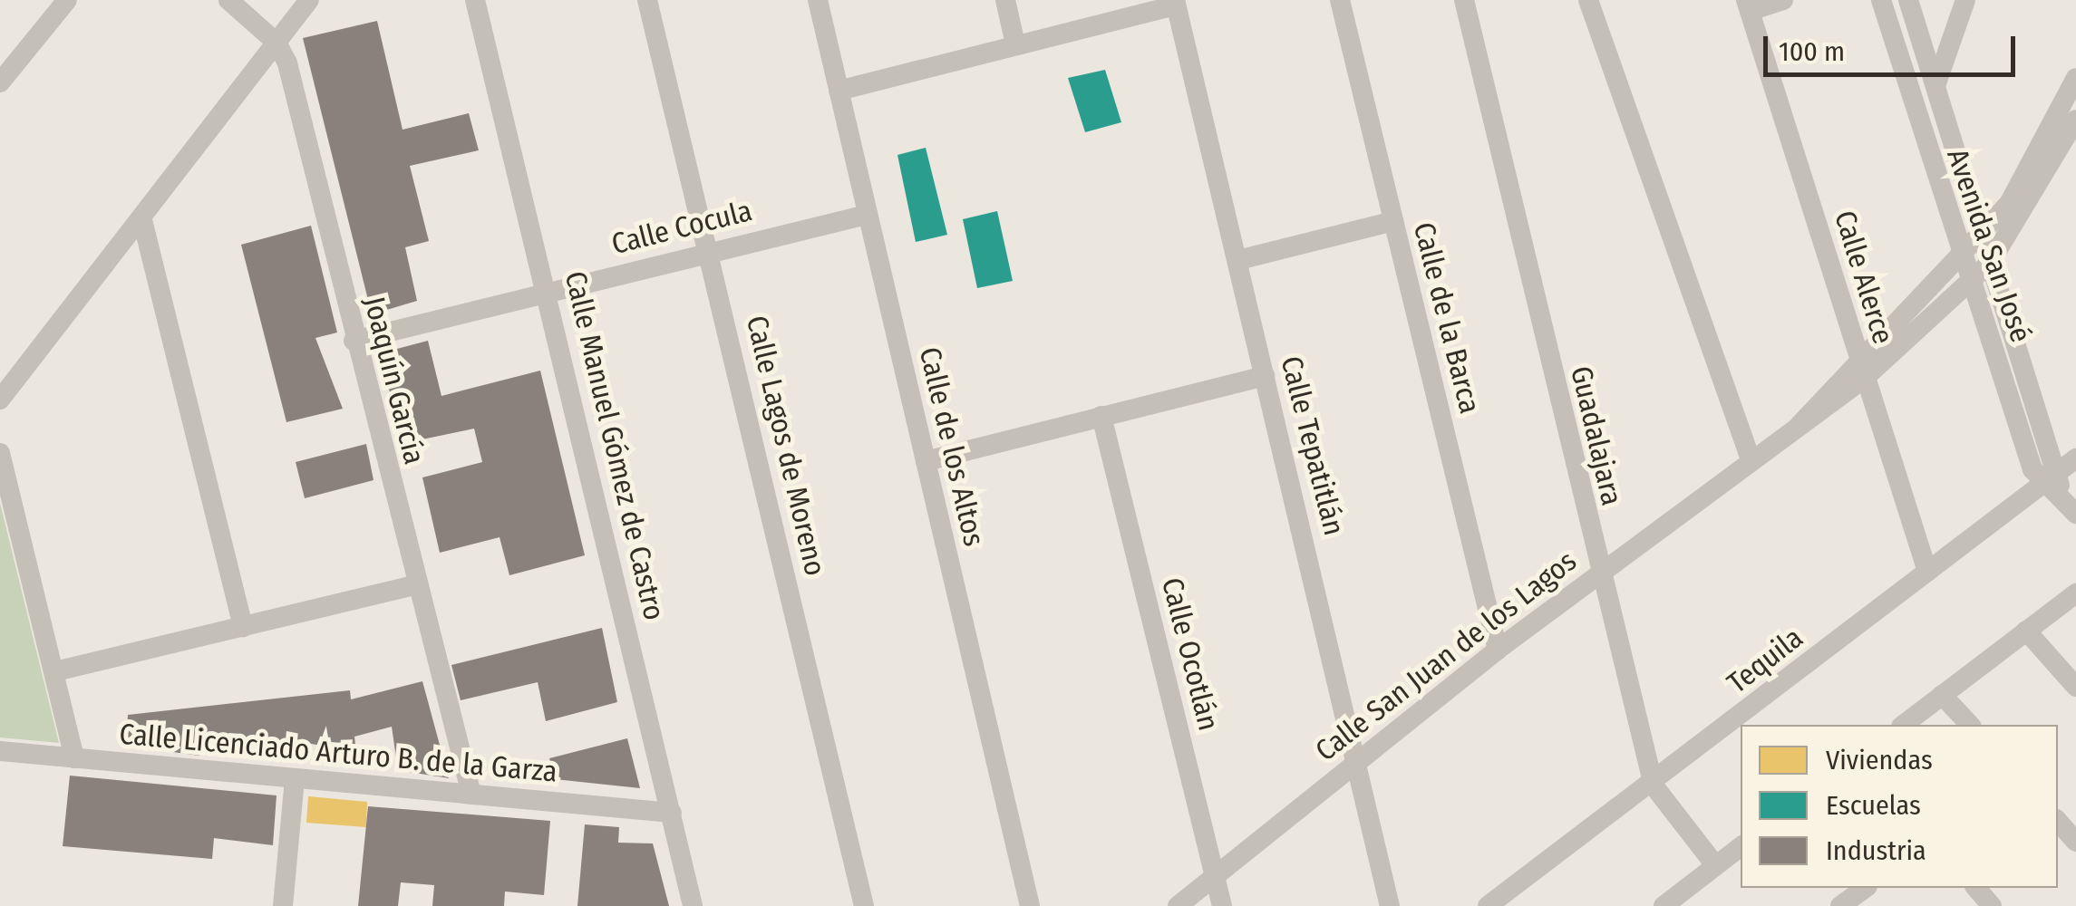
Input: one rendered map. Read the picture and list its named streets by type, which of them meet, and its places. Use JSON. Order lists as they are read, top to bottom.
{
  "streets": {
    "street": [
      "Calle Cocula",
      "Avenida San José",
      "Calle Alerce",
      "Calle de la Barca",
      "Joaquín García",
      "Guadalajara",
      "Calle Manuel Gómez de Castro",
      "Calle Lagos de Moreno",
      "Calle Tepatitlán",
      "Calle de los Altos",
      "Calle Ocotlán",
      "Calle San Juan de los Lagos",
      "Tequila",
      "Calle Licenciado Arturo B. de la Garza"
    ]
  },
  "crossings": [
    ["Calle Cocula", "Joaquín García"],
    ["Calle Cocula", "Calle Manuel Gómez de Castro"],
    ["Calle Cocula", "Calle Lagos de Moreno"],
    ["Calle Cocula", "Calle de los Altos"],
    ["Avenida San José", "Calle San Juan de los Lagos"],
    ["Avenida San José", "Tequila"],
    ["Calle Alerce", "Calle San Juan de los Lagos"],
    ["Calle Alerce", "Tequila"],
    ["Calle de la Barca", "Calle San Juan de los Lagos"],
    ["Joaquín García", "Calle Licenciado Arturo B. de la Garza"],
    ["Guadalajara", "Calle San Juan de los Lagos"],
    ["Guadalajara", "Tequila"],
    ["Calle Manuel Gómez de Castro", "Calle Licenciado Arturo B. de la Garza"],
    ["Calle Tepatitlán", "Calle San Juan de los Lagos"],
    ["Calle Ocotlán", "Calle San Juan de los Lagos"]
  ],
  "legend": ["Viviendas", "Escuelas", "Industria"],
  "scale_bar": "100 m"
}
